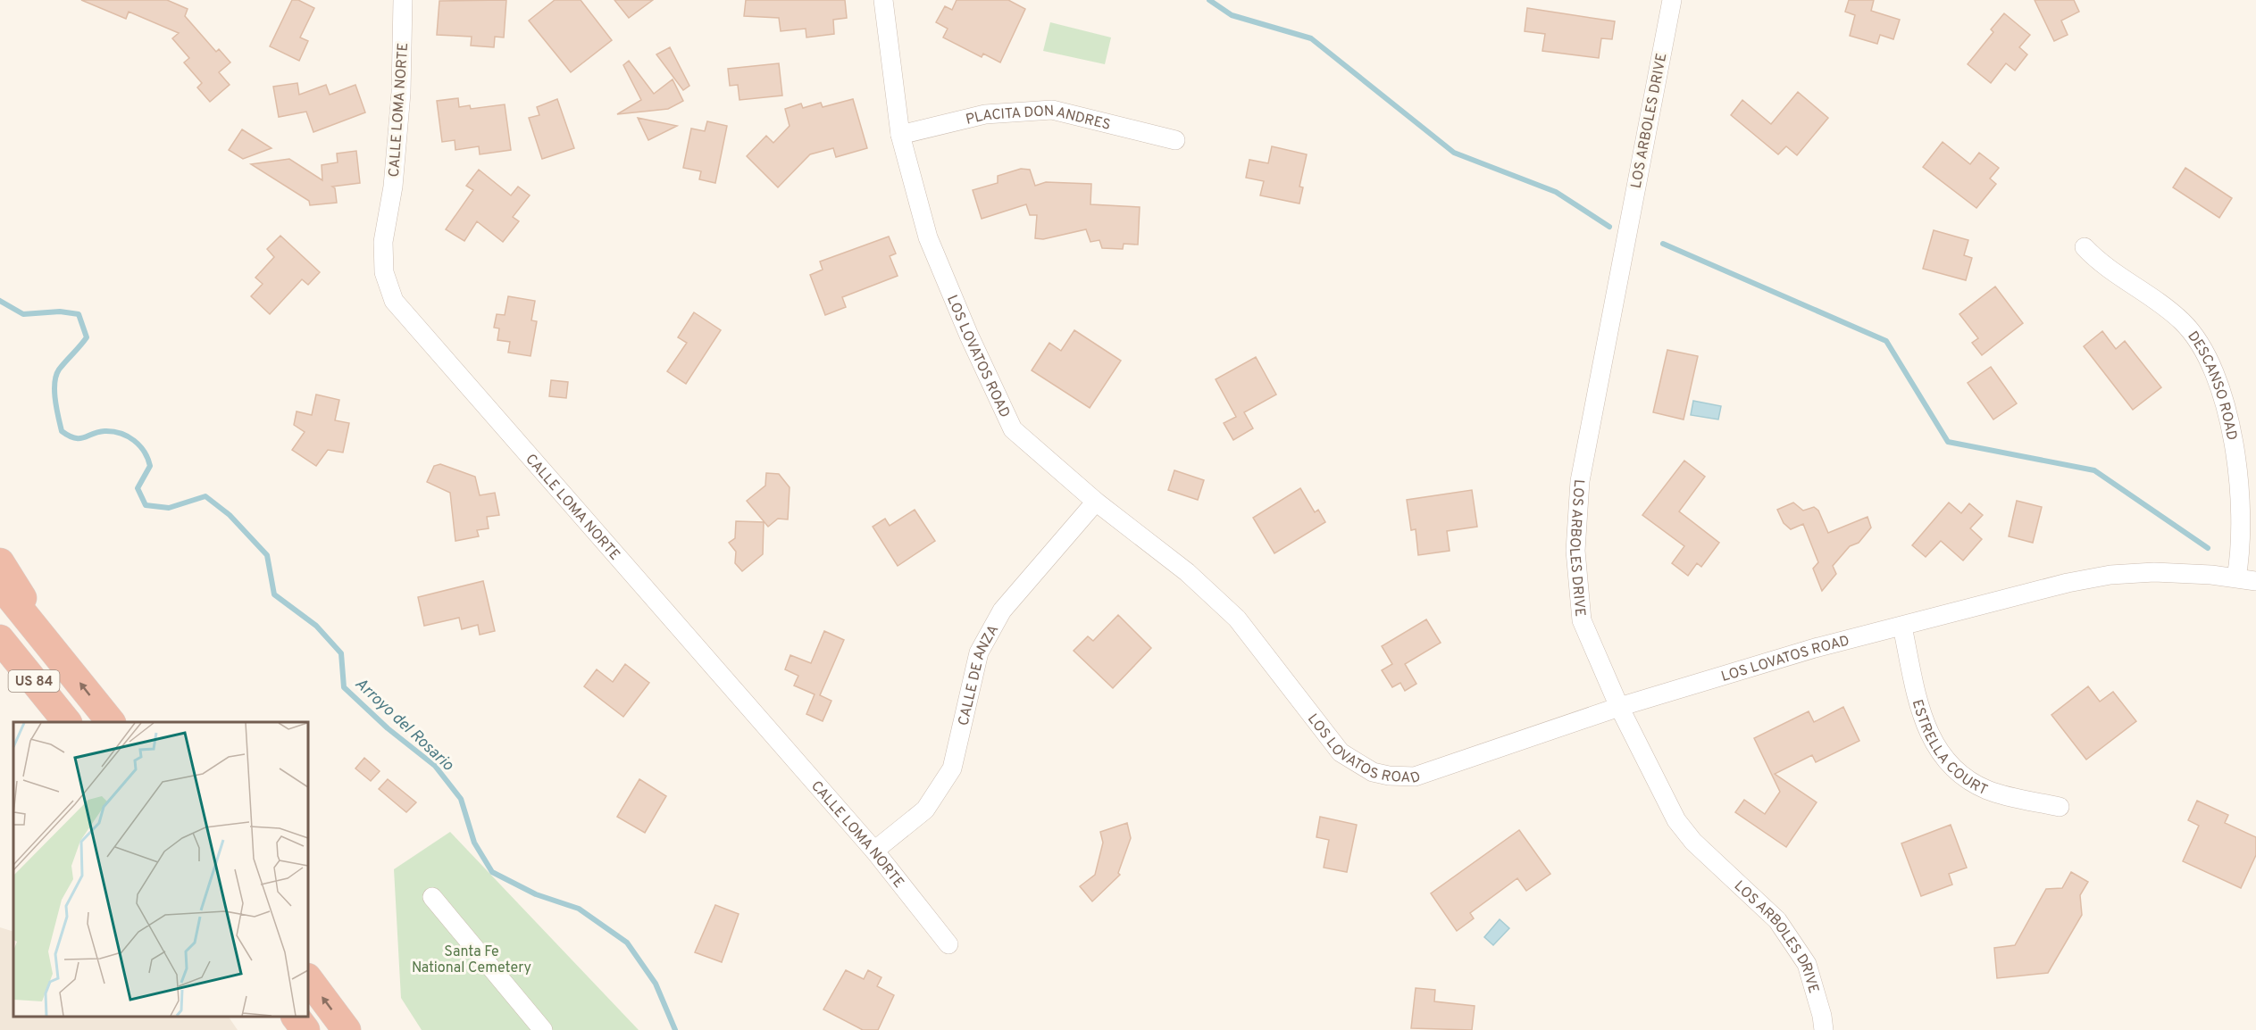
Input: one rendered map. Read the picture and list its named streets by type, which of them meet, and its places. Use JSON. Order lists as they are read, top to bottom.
{
  "streets": {
    "highway": ["US 84"],
    "street": [
      "CALLE LOMA NORTE",
      "LOS ARBOLES DRIVE",
      "PLACITA DON ANDRES",
      "LOS LOVATOS ROAD",
      "DESCANSO ROAD",
      "CALLE DE ANZA",
      "ESTRELLA COURT"
    ]
  },
  "crossings": [
    ["CALLE LOMA NORTE", "CALLE DE ANZA"],
    ["LOS ARBOLES DRIVE", "LOS LOVATOS ROAD"],
    ["PLACITA DON ANDRES", "LOS LOVATOS ROAD"],
    ["LOS LOVATOS ROAD", "DESCANSO ROAD"],
    ["LOS LOVATOS ROAD", "CALLE DE ANZA"],
    ["LOS LOVATOS ROAD", "ESTRELLA COURT"]
  ],
  "water": ["Arroyo del Rosario"],
  "parks": ["Santa Fe National Cemetery"]
}
